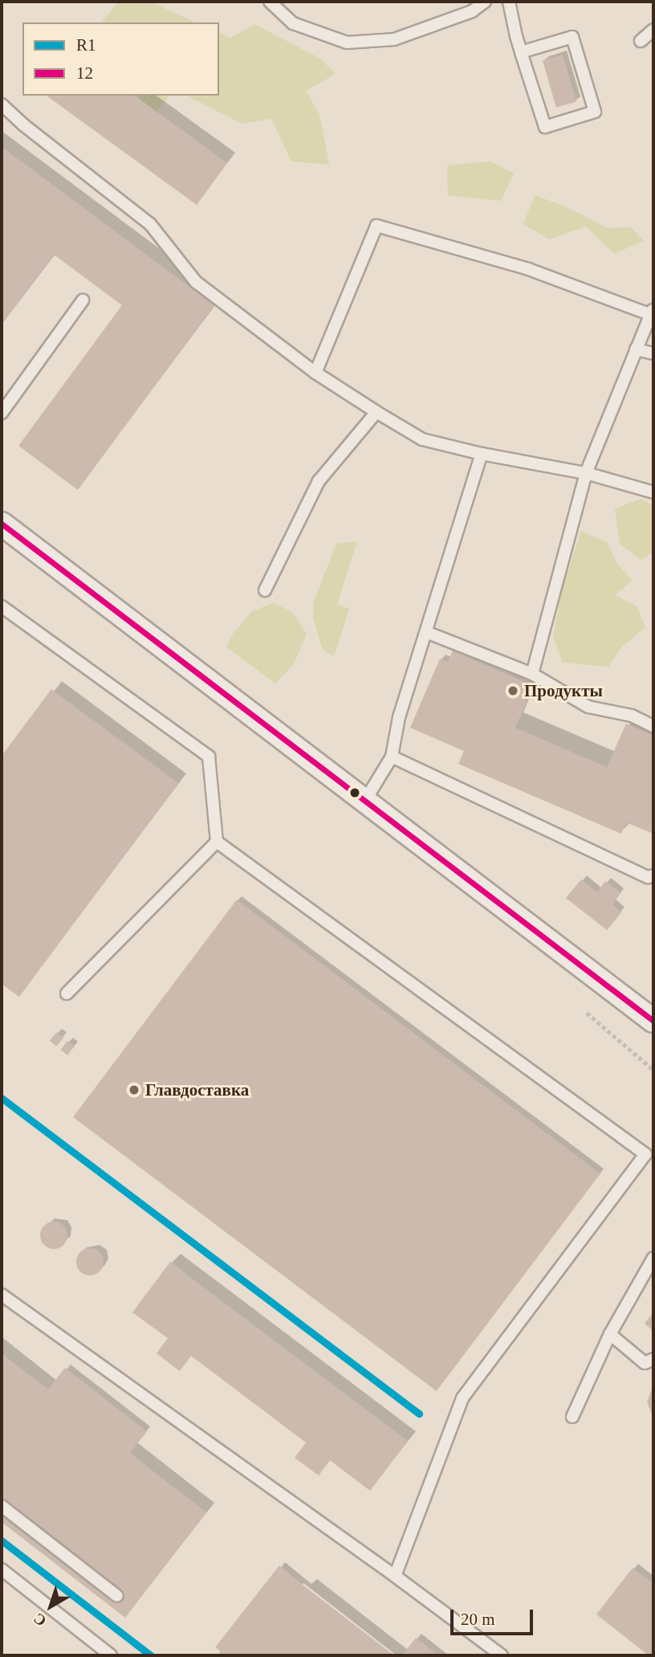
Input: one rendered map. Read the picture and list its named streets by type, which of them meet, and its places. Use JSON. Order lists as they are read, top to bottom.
{
  "places": ["Продукты", "Главдоставка"],
  "lines": ["transit line 12", "transit line R1"],
  "legend": ["R1", "12"],
  "scale_bar": "20 m",
  "north": "bottom left"
}
